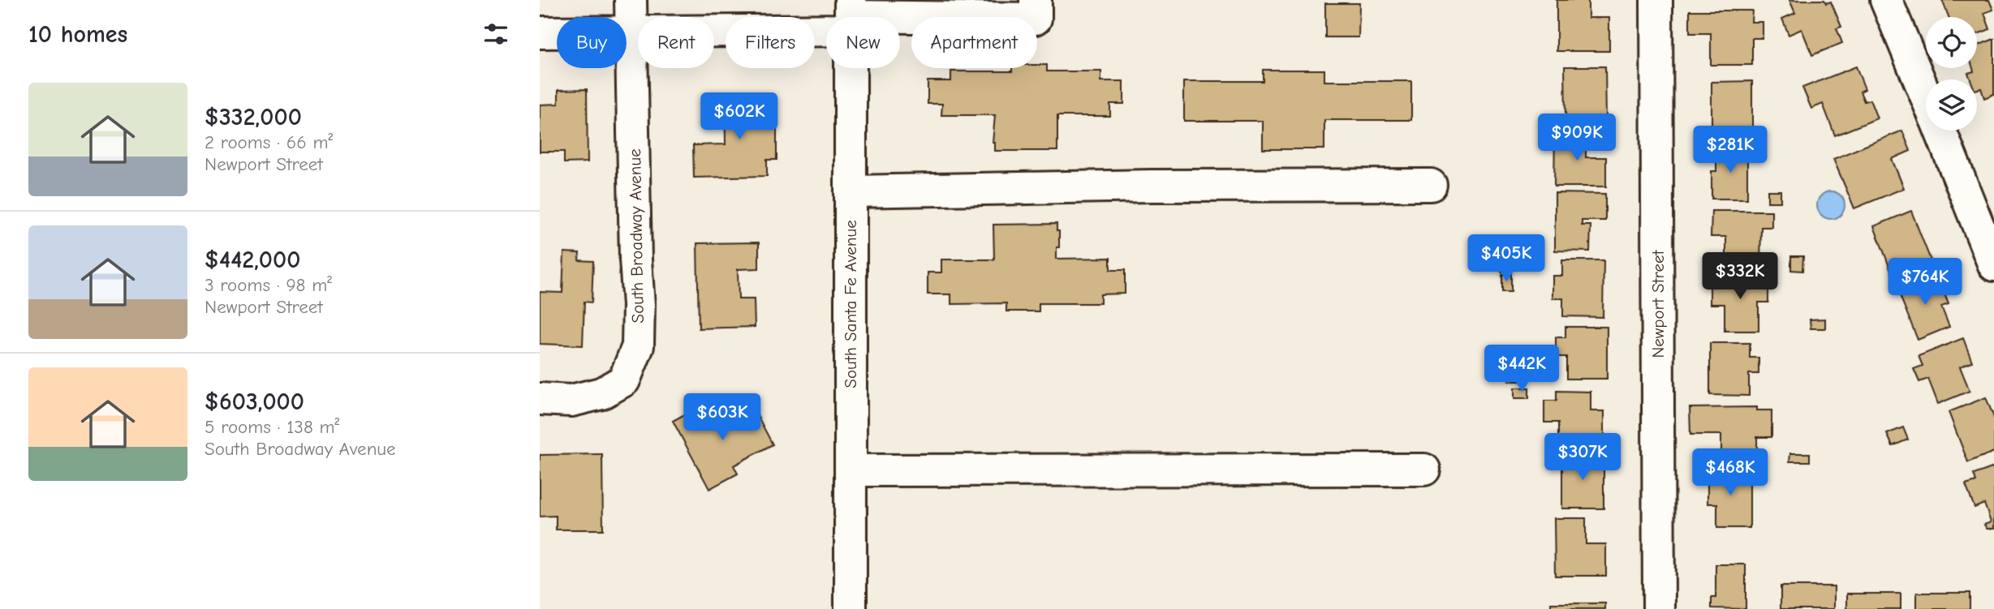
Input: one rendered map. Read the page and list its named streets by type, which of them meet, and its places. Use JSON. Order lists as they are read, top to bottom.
{
  "streets": {
    "street": ["South Broadway Avenue", "South Santa Fe Avenue", "Newport Street"]
  },
  "page": {
    "heading": "10 homes",
    "chip": [
      "Buy",
      "Rent",
      "Filters",
      "New",
      "Apartment"
    ],
    "list": [
      {
        "name": "$332,000",
        "note": "2 rooms · 66 m² · Newport Street"
      },
      {
        "name": "$442,000",
        "note": "3 rooms · 98 m² · Newport Street"
      },
      {
        "name": "$603,000",
        "note": "5 rooms · 138 m² · South Broadway Avenue"
      }
    ],
    "price": [
      "$602K",
      "$909K",
      "$281K",
      "$405K",
      "$332K",
      "$764K",
      "$442K",
      "$603K",
      "$307K",
      "$468K"
    ]
  }
}
